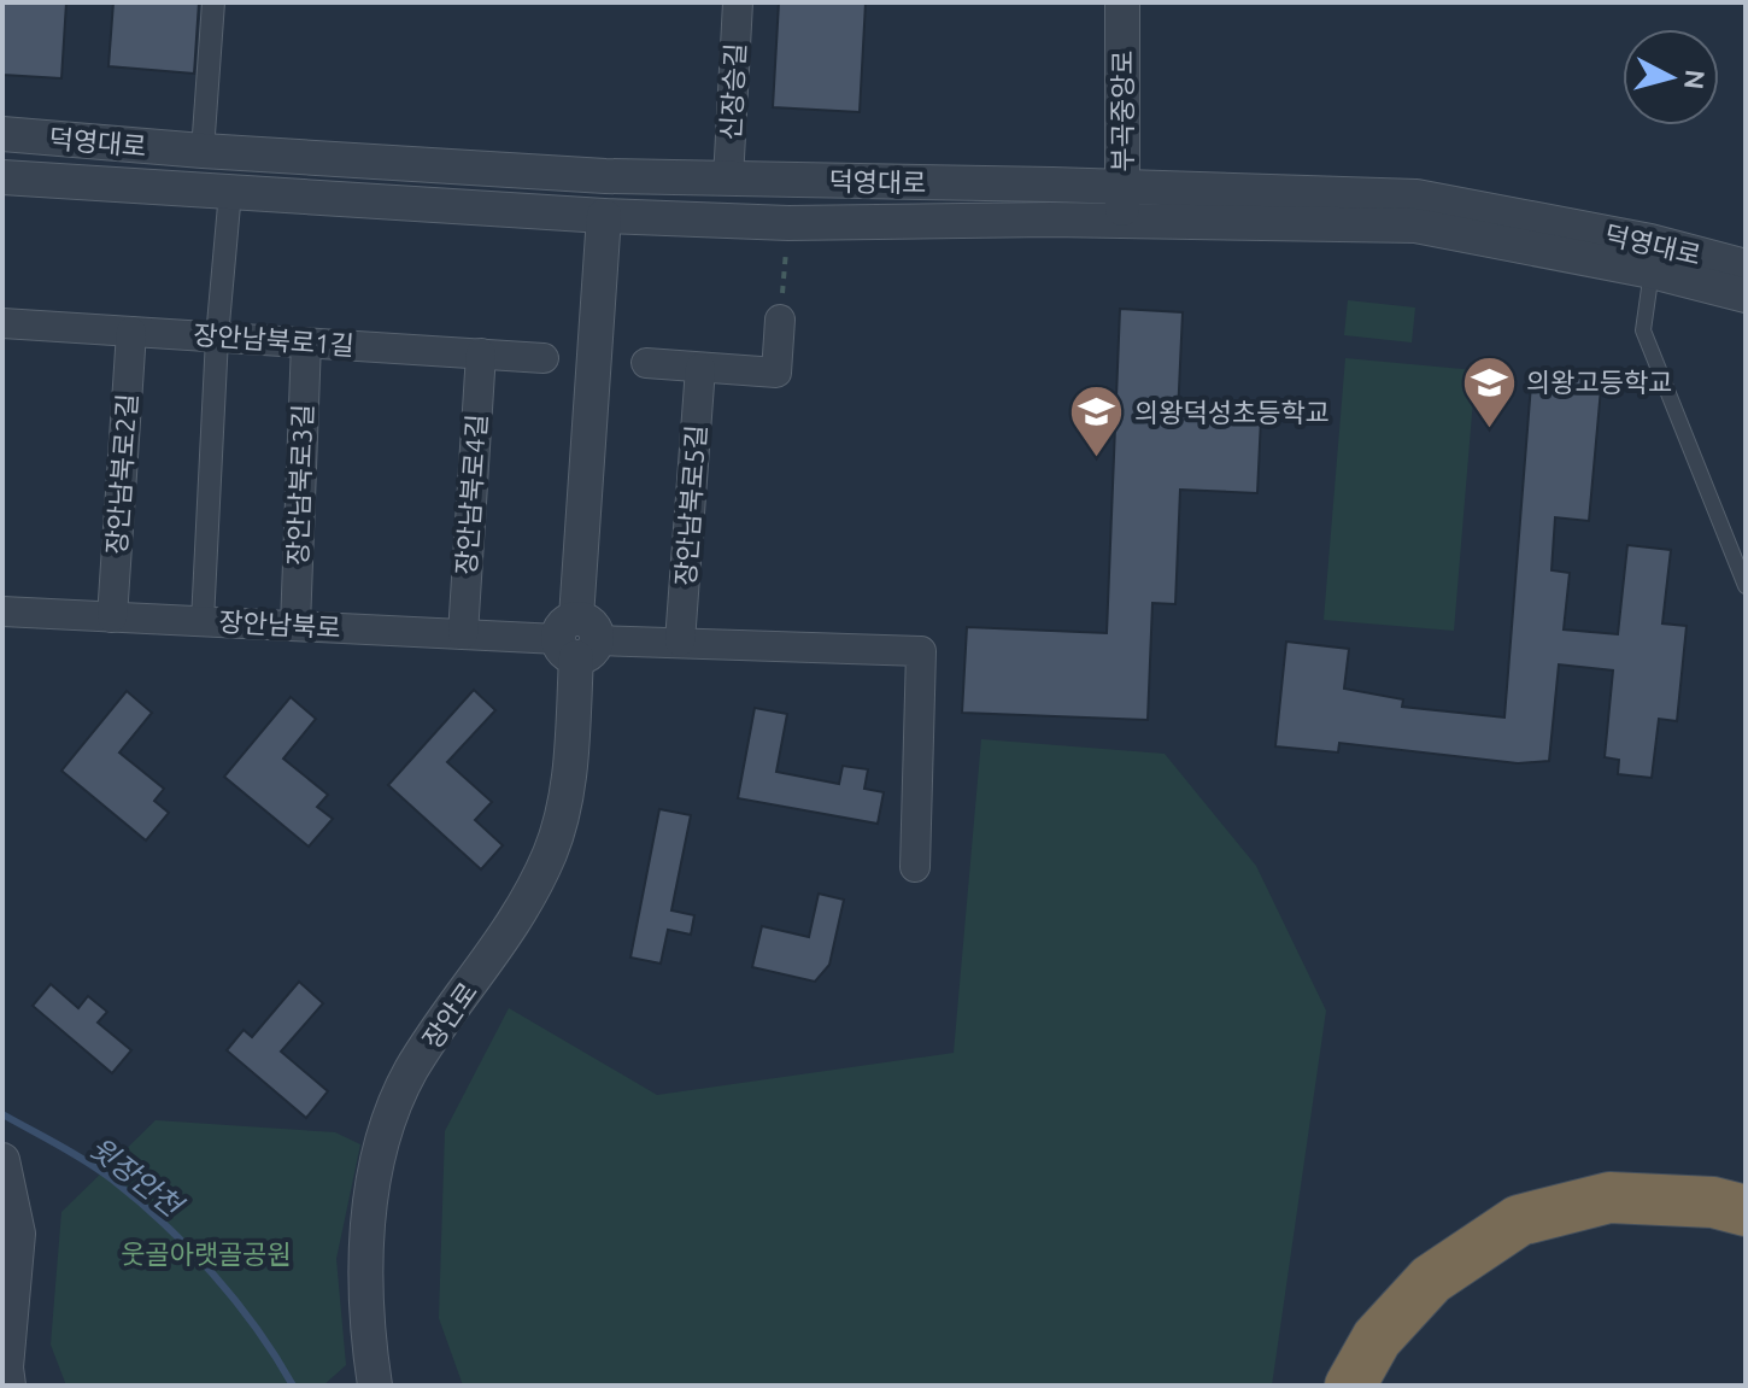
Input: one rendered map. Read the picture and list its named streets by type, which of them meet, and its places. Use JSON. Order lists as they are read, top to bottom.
{
  "streets": {
    "street": [
      "신장승길",
      "부곡중앙로",
      "덕영대로",
      "장안남북로1길",
      "장안남북로2길",
      "장안남북로3길",
      "장안남북로4길",
      "장안남북로5길",
      "장안남북로",
      "장안로"
    ]
  },
  "crossings": [
    ["신장승길", "덕영대로"],
    ["부곡중앙로", "덕영대로"],
    ["덕영대로", "장안로"],
    ["장안남북로1길", "장안남북로2길"],
    ["장안남북로1길", "장안남북로3길"],
    ["장안남북로1길", "장안남북로4길"],
    ["장안남북로2길", "장안남북로"],
    ["장안남북로3길", "장안남북로"],
    ["장안남북로4길", "장안남북로"],
    ["장안남북로5길", "장안남북로"],
    ["장안남북로", "장안로"]
  ],
  "water": ["윗장안천"],
  "parks": ["웃골아랫골공원"],
  "places": {
    "school or university": ["의왕고등학교", "의왕덕성초등학교"]
  },
  "north": "right"
}
